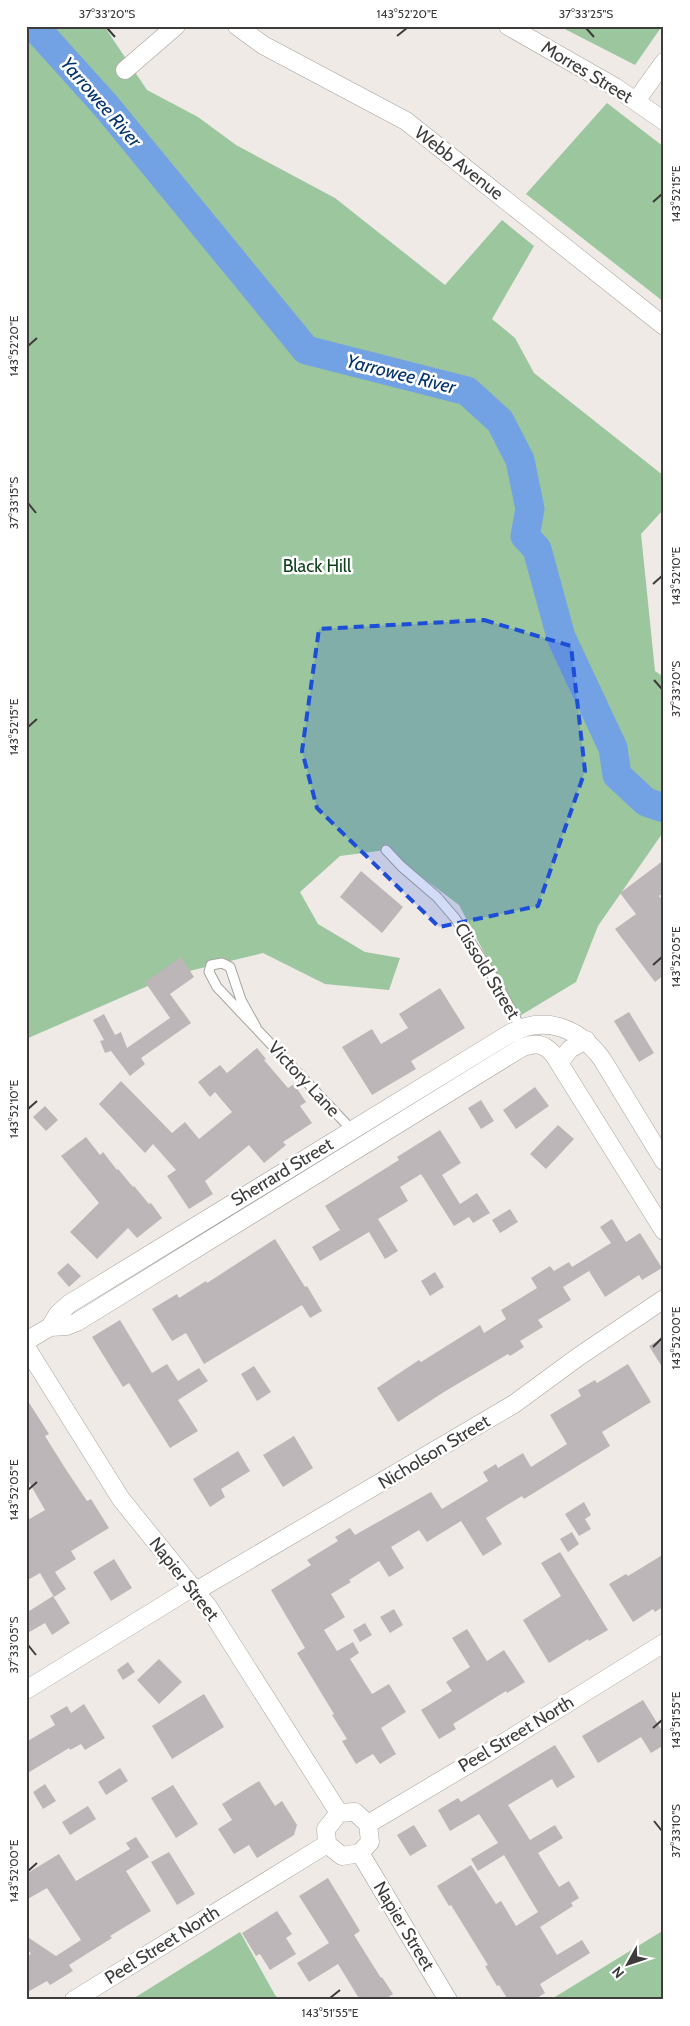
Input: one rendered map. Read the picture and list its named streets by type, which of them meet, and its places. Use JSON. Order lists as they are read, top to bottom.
{
  "streets": {
    "street": [
      "Morres Street",
      "Webb Avenue",
      "Clissold Street",
      "Sherrard Street",
      "Nicholson Street",
      "Napier Street",
      "Peel Street North"
    ],
    "lane": ["Victory Lane"]
  },
  "crossings": [
    ["Clissold Street", "Sherrard Street"],
    ["Victory Lane", "Sherrard Street"],
    ["Nicholson Street", "Napier Street"],
    ["Napier Street", "Peel Street North"]
  ],
  "water": ["Yarrowee River"],
  "parks": ["Black Hill"],
  "north": "bottom left",
  "coordinates": [
    "37°33'20\"S",
    "143°52'20\"E",
    "37°33'25\"S",
    "143°52'15\"E",
    "37°33'15\"S",
    "143°52'10\"E",
    "143°52'05\"E",
    "143°52'00\"E",
    "37°33'05\"S",
    "143°51'55\"E",
    "37°33'10\"S"
  ]
}
